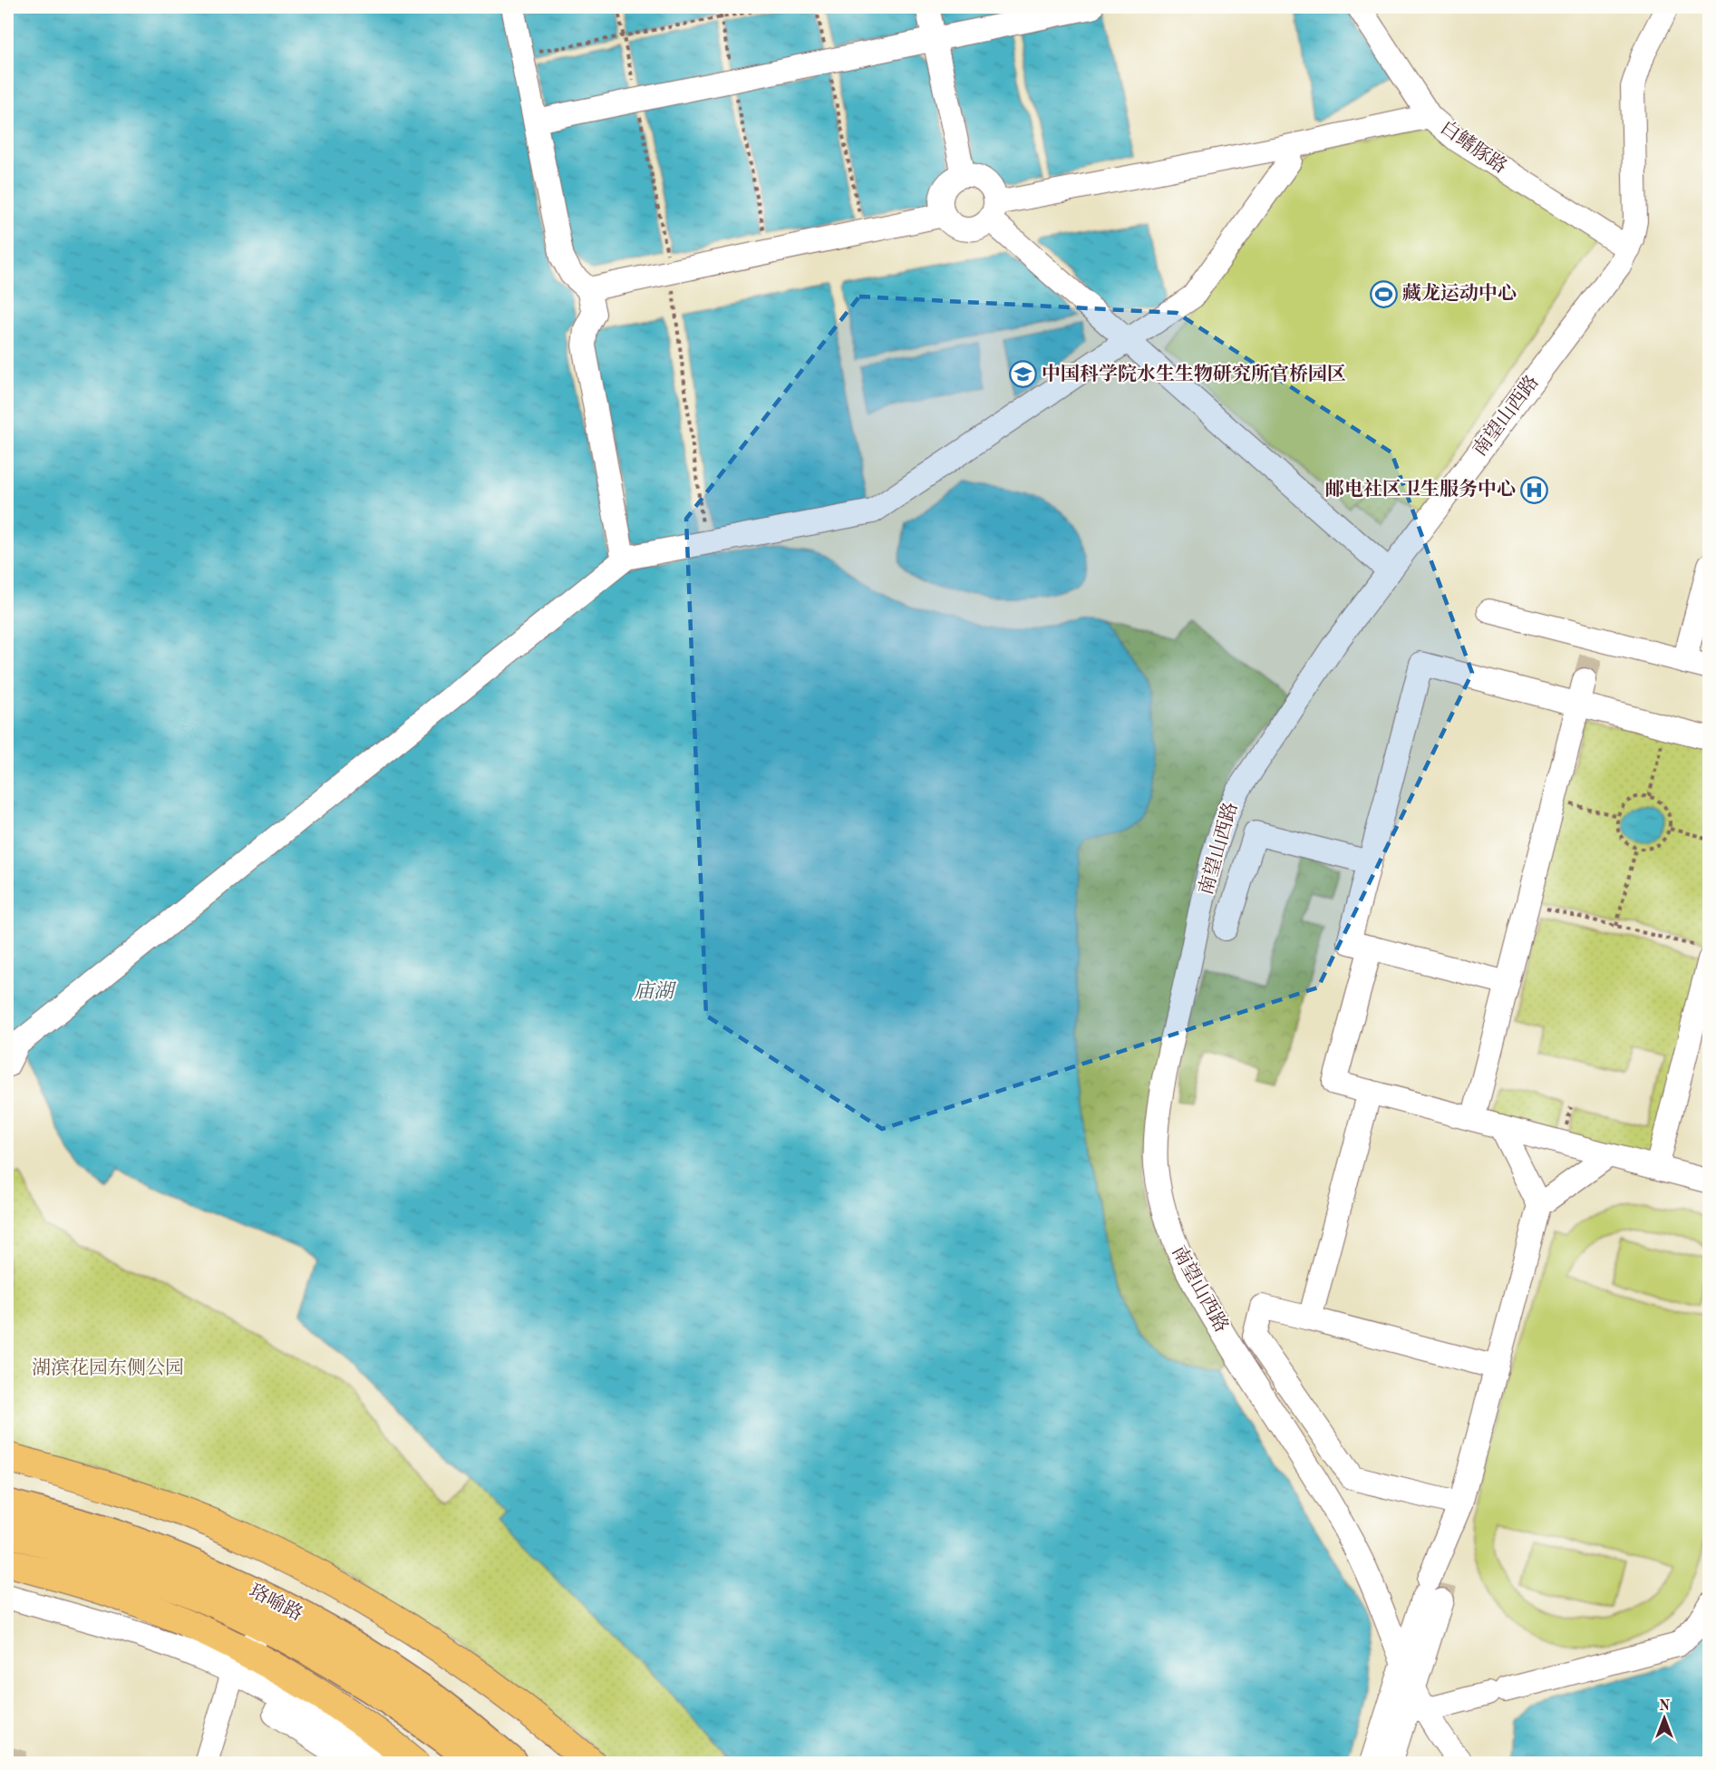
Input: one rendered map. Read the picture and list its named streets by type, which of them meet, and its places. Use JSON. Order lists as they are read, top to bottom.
{
  "streets": {
    "highway": ["珞喻路"],
    "street": ["白鳍豚路", "南望山西路"]
  },
  "crossings": [
    ["白鳍豚路", "南望山西路"]
  ],
  "water": ["庙湖"],
  "parks": ["湖滨花园东侧公园"],
  "places": {
    "sports": ["藏龙运动中心"],
    "school or university": ["中国科学院水生生物研究所官桥园区"],
    "hospital": ["邮电社区卫生服务中心"]
  },
  "north": "top"
}
